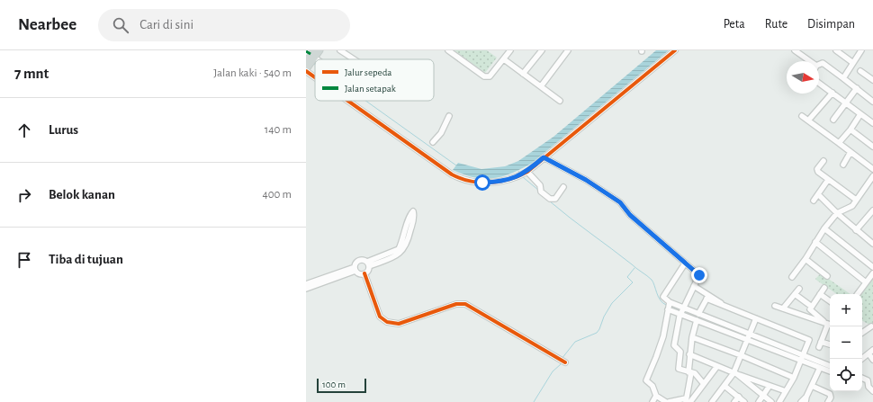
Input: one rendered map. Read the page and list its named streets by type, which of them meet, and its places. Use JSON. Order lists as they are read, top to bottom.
{
  "legend": ["Jalur sepeda", "Jalan setapak"],
  "scale_bar": "100 m",
  "north": "right",
  "page": {
    "header": "Nearbee",
    "search": "Cari di sini",
    "nav": ["Peta", "Rute", "Disimpan"],
    "heading": ["7 mnt", "Jalan kaki · 540 m"],
    "list": [
      ["Lurus", "140 m"],
      ["Belok kanan", "400 m"],
      "Tiba di tujuan"
    ],
    "map_buttons": ["+", "−"],
    "scale": "100 m"
  }
}
